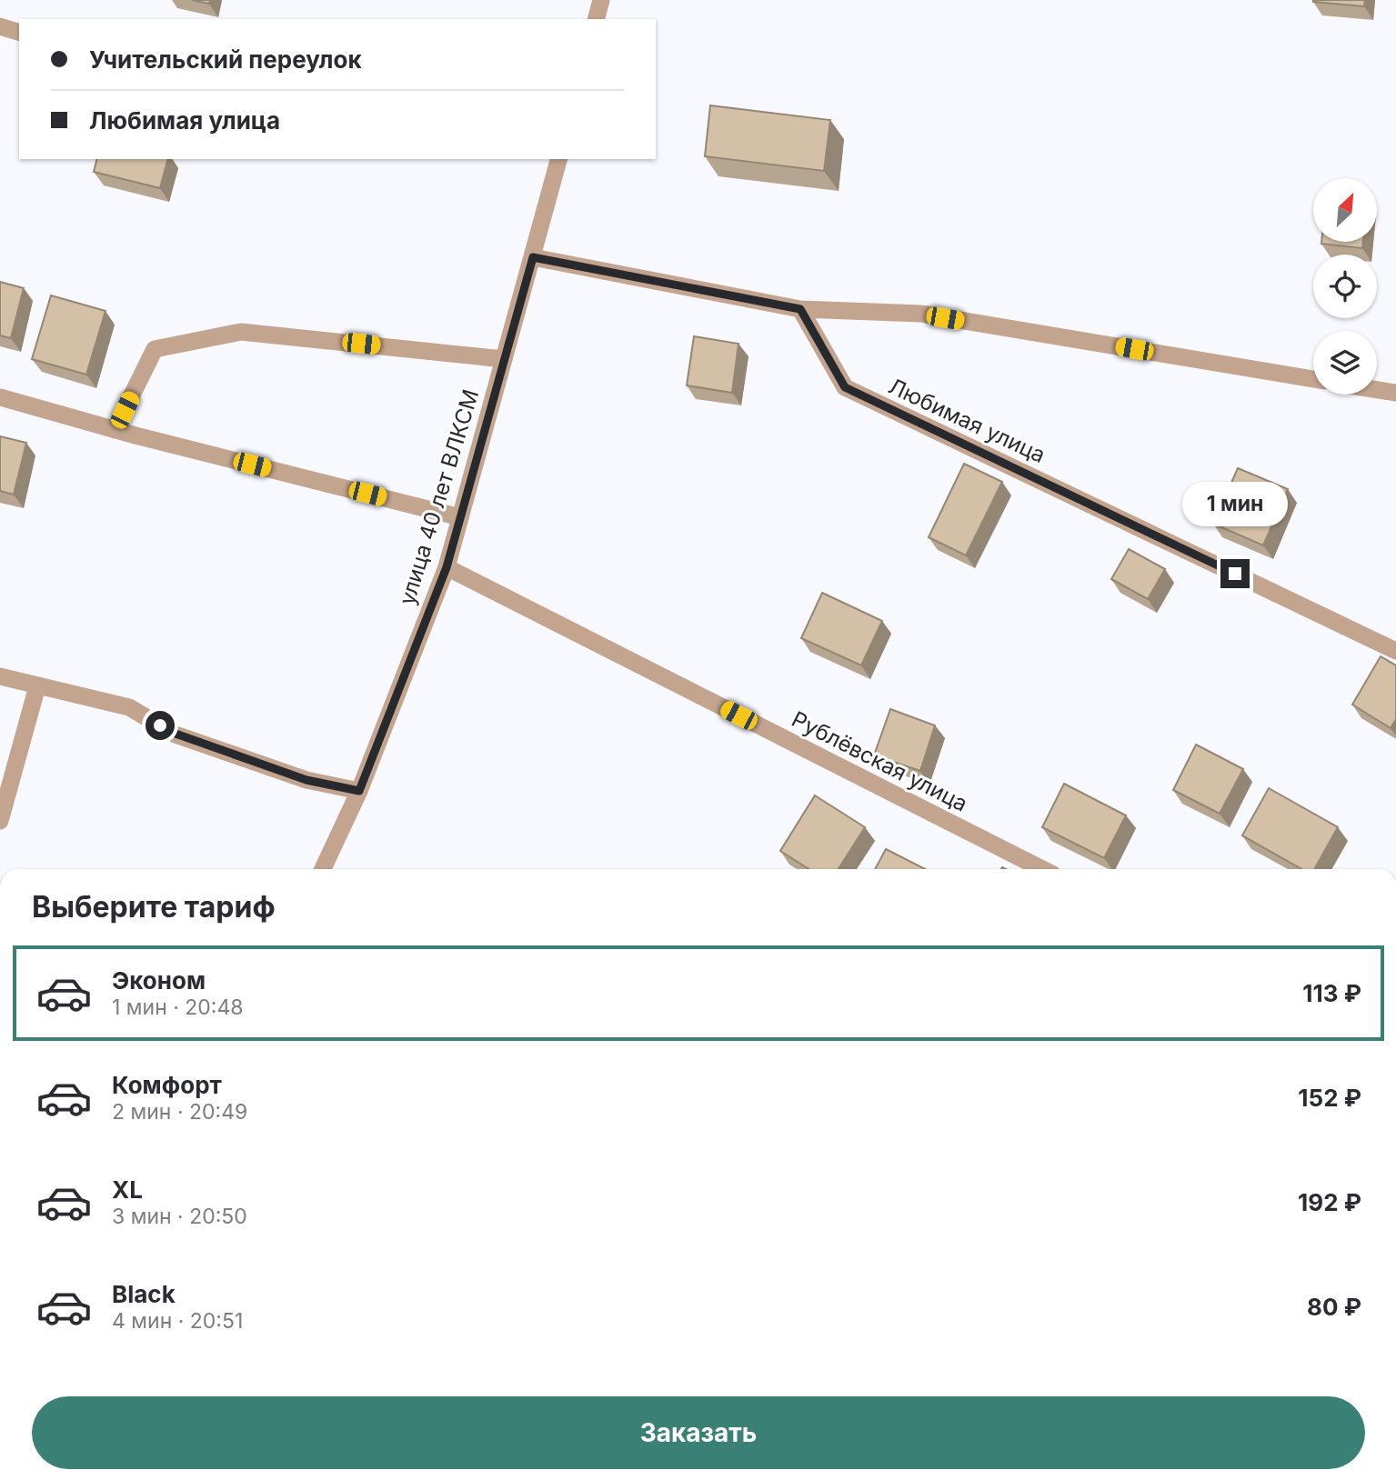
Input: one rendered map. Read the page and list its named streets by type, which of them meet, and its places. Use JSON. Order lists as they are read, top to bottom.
{
  "streets": {
    "street": ["Любимая улица", "улица 40 лет ВЛКСМ", "Рублёвская улица"]
  },
  "crossings": [
    ["улица 40 лет ВЛКСМ", "Рублёвская улица"]
  ],
  "north": "top right",
  "page": {
    "banner": ["Учительский переулок", "Любимая улица"],
    "bubble": "1 мин",
    "heading": "Выберите тариф",
    "list": [
      {
        "name": "Эконом",
        "note": "1 мин · 20:48",
        "value": "113 ₽"
      },
      {
        "name": "Комфорт",
        "note": "2 мин · 20:49",
        "value": "152 ₽"
      },
      {
        "name": "XL",
        "note": "3 мин · 20:50",
        "value": "192 ₽"
      },
      {
        "name": "Black",
        "note": "4 мин · 20:51",
        "value": "80 ₽"
      }
    ],
    "buttons": "Заказать"
  }
}
